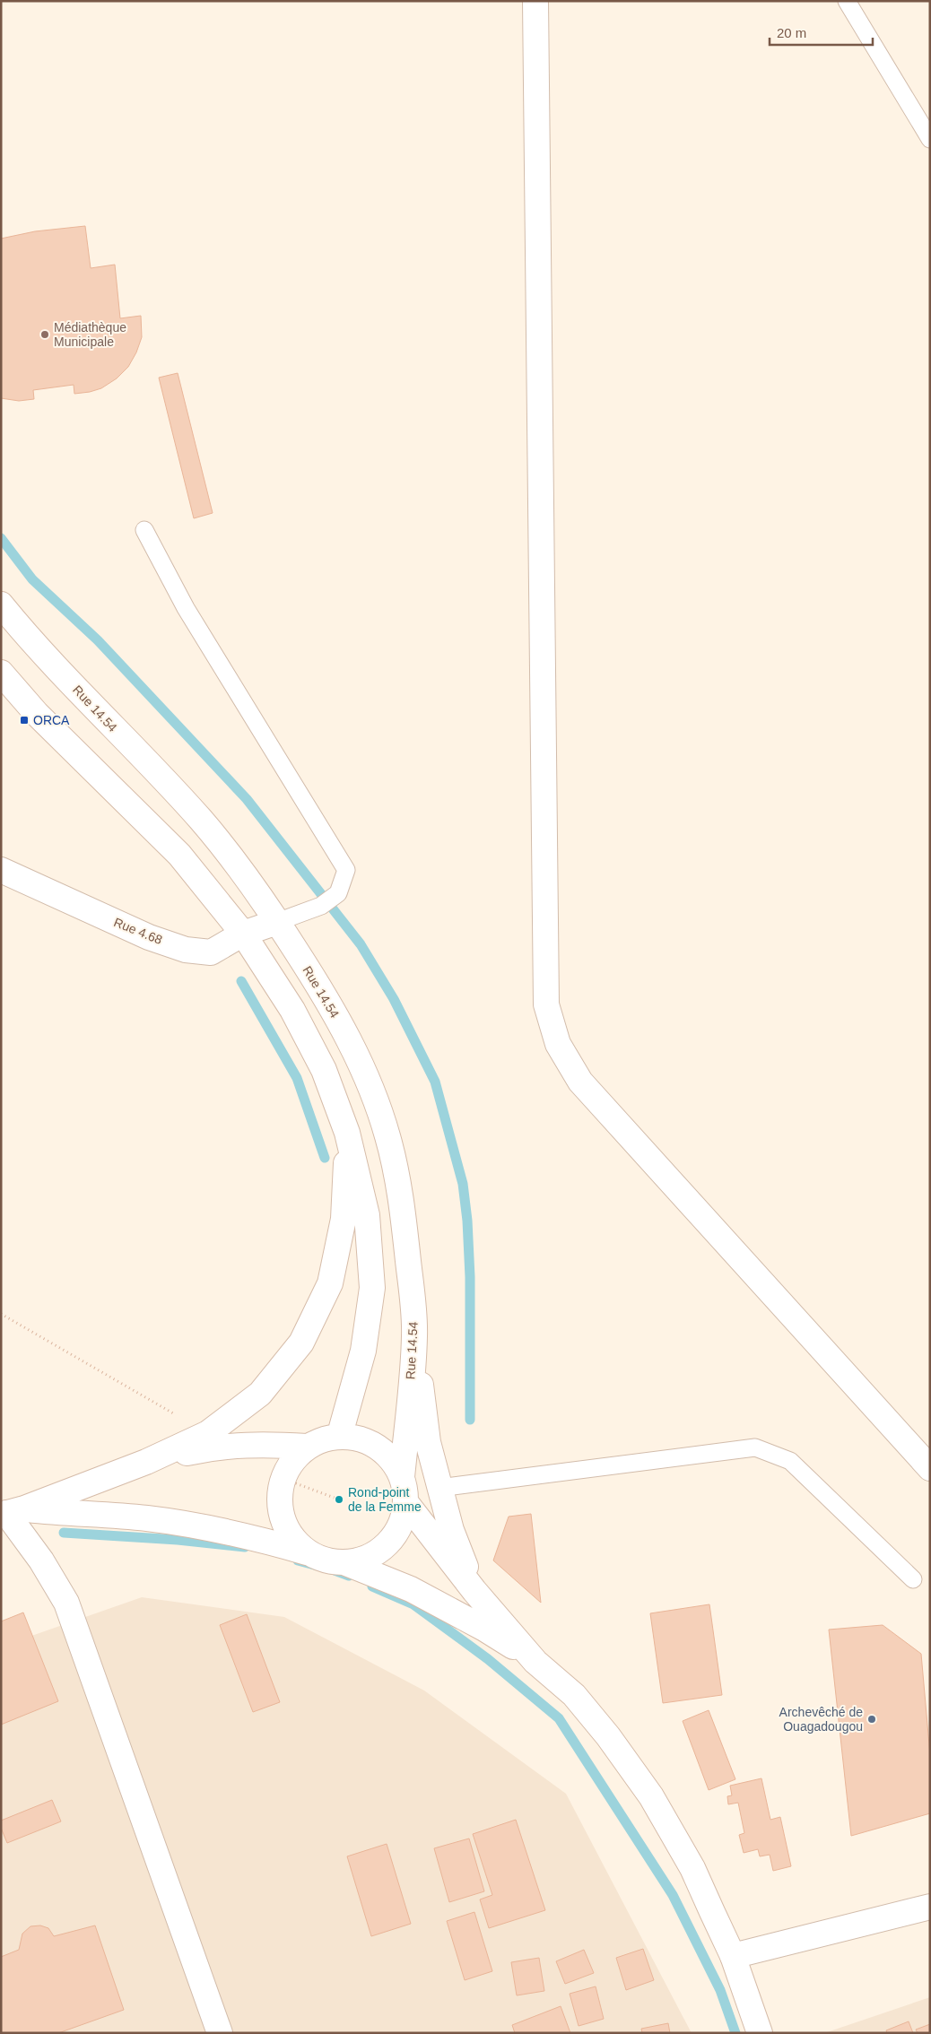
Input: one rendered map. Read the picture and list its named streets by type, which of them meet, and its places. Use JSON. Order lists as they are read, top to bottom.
{
  "streets": {
    "main road": ["Rue 14.54", "Rue 4.68"]
  },
  "crossings": [
    ["Rue 14.54", "Rue 4.68"]
  ],
  "places": {
    "other": ["Médiathèque Municipale", "Rond-point de la Femme", "Archevêché de Ouagadougou"],
    "transit": ["ORCA"]
  },
  "scale_bar": "20 m"
}
